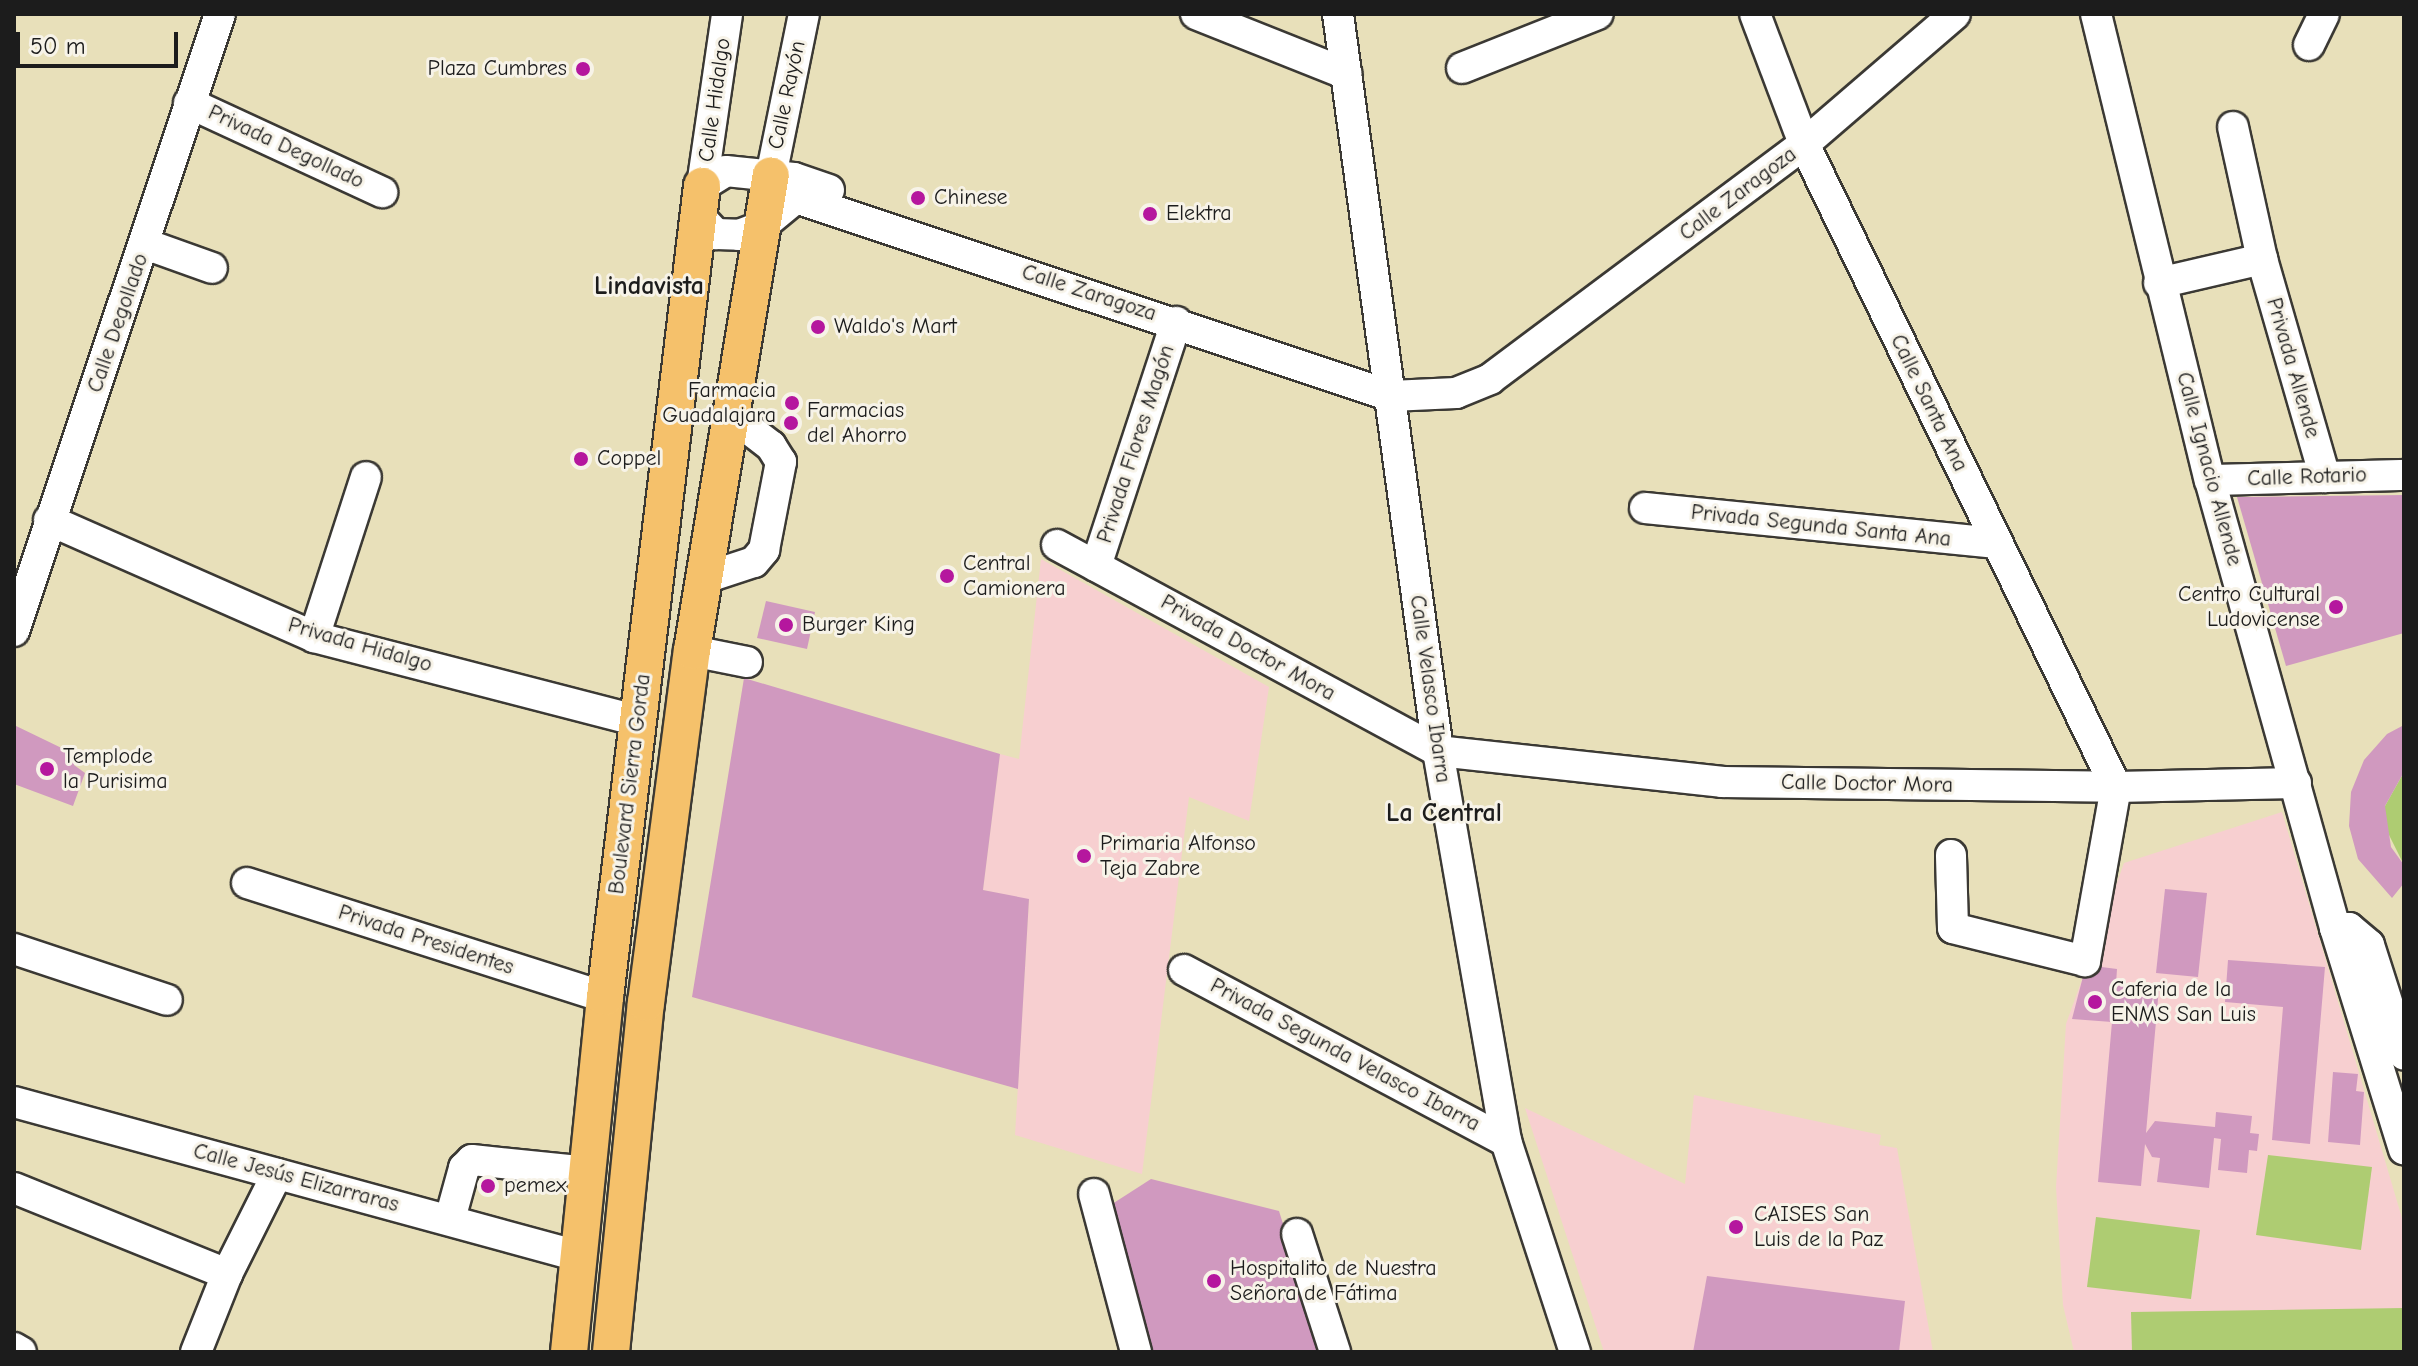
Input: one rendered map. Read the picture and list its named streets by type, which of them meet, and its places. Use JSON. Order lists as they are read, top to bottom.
{
  "streets": {
    "main road": ["Boulevard Sierra Gorda"],
    "street": [
      "Calle Rayón",
      "Calle Hidalgo",
      "Privada Degollado",
      "Calle Zaragoza",
      "Calle Degollado",
      "Privada Allende",
      "Calle Santa Ana",
      "Privada Flores Magón",
      "Calle Ignacio Allende",
      "Calle Rotario",
      "Privada Segunda Santa Ana",
      "Privada Hidalgo",
      "Privada Doctor Mora",
      "Calle Velasco Ibarra",
      "Calle Doctor Mora",
      "Privada Presidentes",
      "Privada Segunda Velasco Ibarra",
      "Calle Jesús Elizarraras"
    ]
  },
  "crossings": [
    ["Calle Rayón", "Calle Hidalgo"],
    ["Calle Rayón", "Calle Zaragoza"],
    ["Calle Rayón", "Boulevard Sierra Gorda"],
    ["Calle Hidalgo", "Calle Zaragoza"],
    ["Calle Hidalgo", "Boulevard Sierra Gorda"],
    ["Privada Degollado", "Calle Degollado"],
    ["Calle Zaragoza", "Calle Santa Ana"],
    ["Calle Zaragoza", "Privada Flores Magón"],
    ["Calle Zaragoza", "Calle Velasco Ibarra"],
    ["Calle Zaragoza", "Boulevard Sierra Gorda"],
    ["Calle Degollado", "Privada Hidalgo"],
    ["Privada Allende", "Calle Rotario"],
    ["Calle Santa Ana", "Privada Segunda Santa Ana"],
    ["Calle Santa Ana", "Calle Doctor Mora"],
    ["Privada Flores Magón", "Privada Doctor Mora"],
    ["Calle Ignacio Allende", "Calle Rotario"],
    ["Calle Ignacio Allende", "Calle Doctor Mora"],
    ["Privada Hidalgo", "Boulevard Sierra Gorda"],
    ["Privada Doctor Mora", "Calle Velasco Ibarra"],
    ["Privada Doctor Mora", "Calle Doctor Mora"],
    ["Calle Velasco Ibarra", "Calle Doctor Mora"],
    ["Calle Velasco Ibarra", "Privada Segunda Velasco Ibarra"],
    ["Boulevard Sierra Gorda", "Privada Presidentes"],
    ["Boulevard Sierra Gorda", "Calle Jesús Elizarraras"]
  ],
  "districts": ["Lindavista", "La Central"],
  "places": [
    "Plaza Cumbres",
    "Chinese",
    "Elektra",
    "Waldo's Mart",
    "Farmacia Guadalajara",
    "Farmacias del Ahorro",
    "Coppel",
    "Central Camionera",
    "Centro Cultural Ludovicense",
    "Burger King",
    "Templode la Purisima",
    "Primaria Alfonso Teja Zabre",
    "Caferia de la ENMS San Luis",
    "pemex",
    "CAISES San Luis de la Paz",
    "Hospitalito de Nuestra Señora de Fátima"
  ],
  "scale_bar": "50 m"
}
